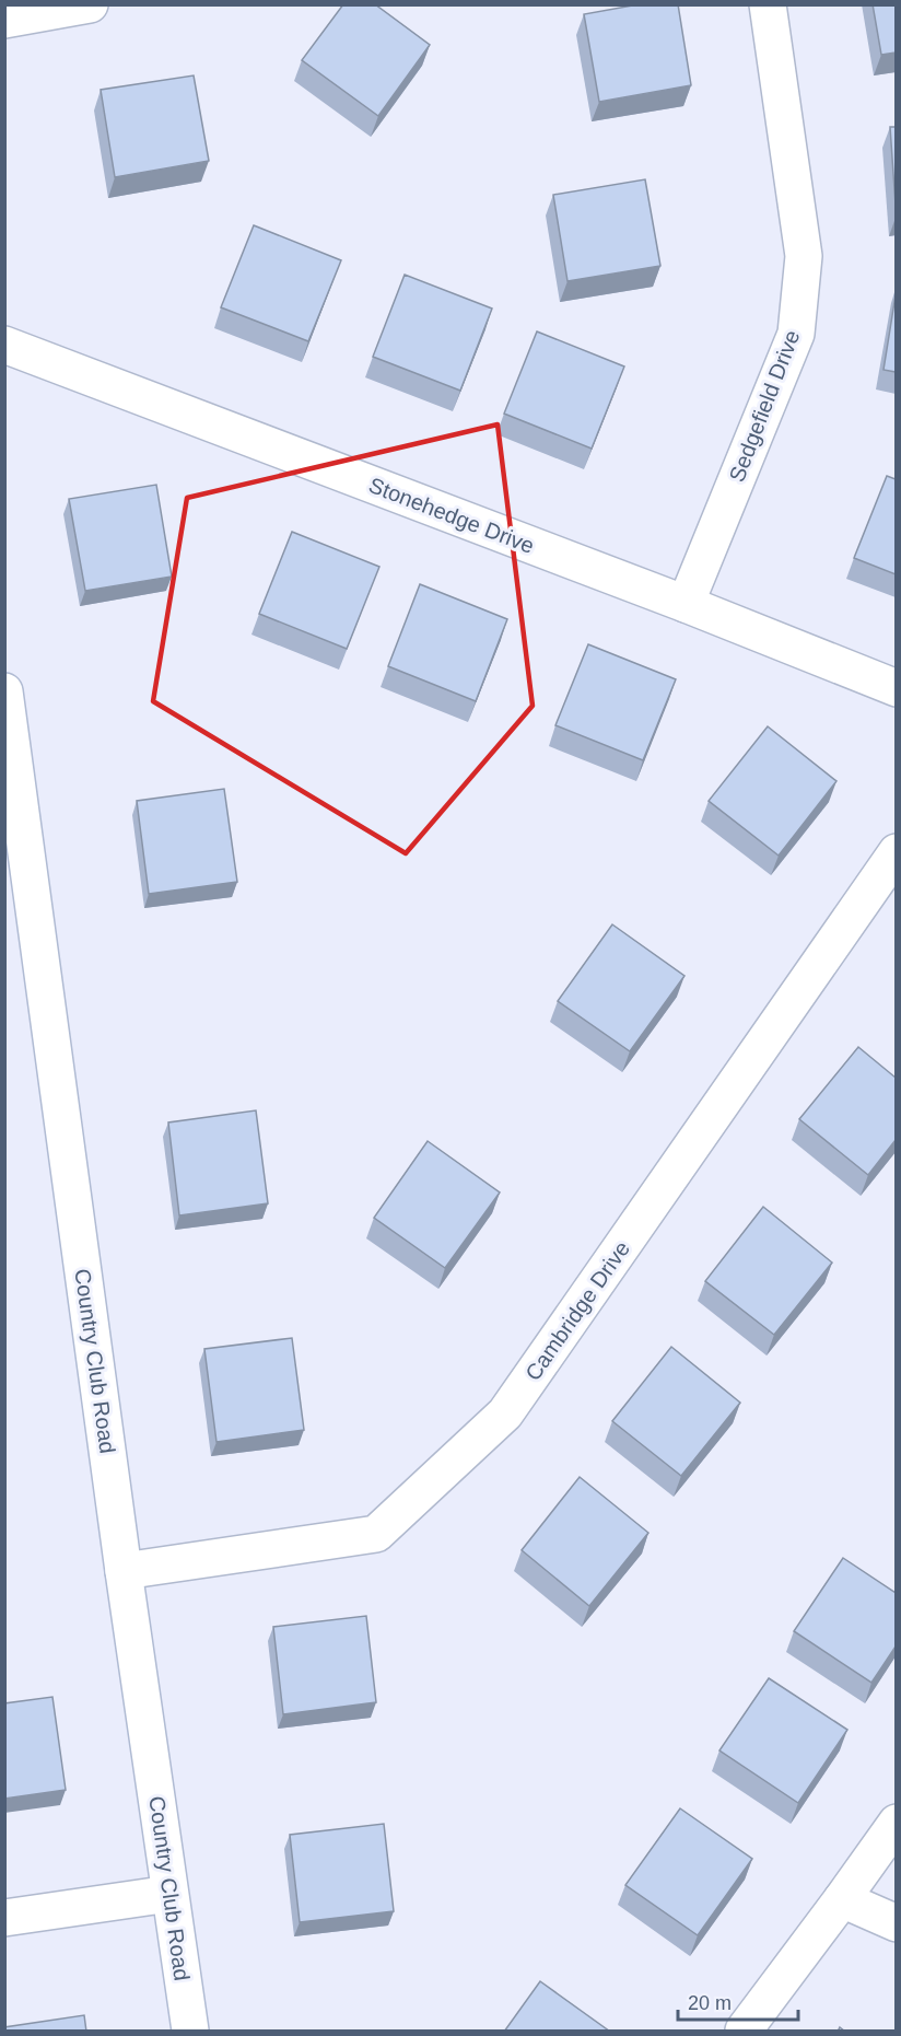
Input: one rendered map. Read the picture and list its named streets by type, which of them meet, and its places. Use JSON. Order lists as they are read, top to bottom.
{
  "streets": {
    "street": [
      "Sedgefield Drive",
      "Stonehedge Drive",
      "Cambridge Drive",
      "Country Club Road"
    ]
  },
  "crossings": [
    ["Sedgefield Drive", "Stonehedge Drive"],
    ["Cambridge Drive", "Country Club Road"]
  ],
  "scale_bar": "20 m"
}
